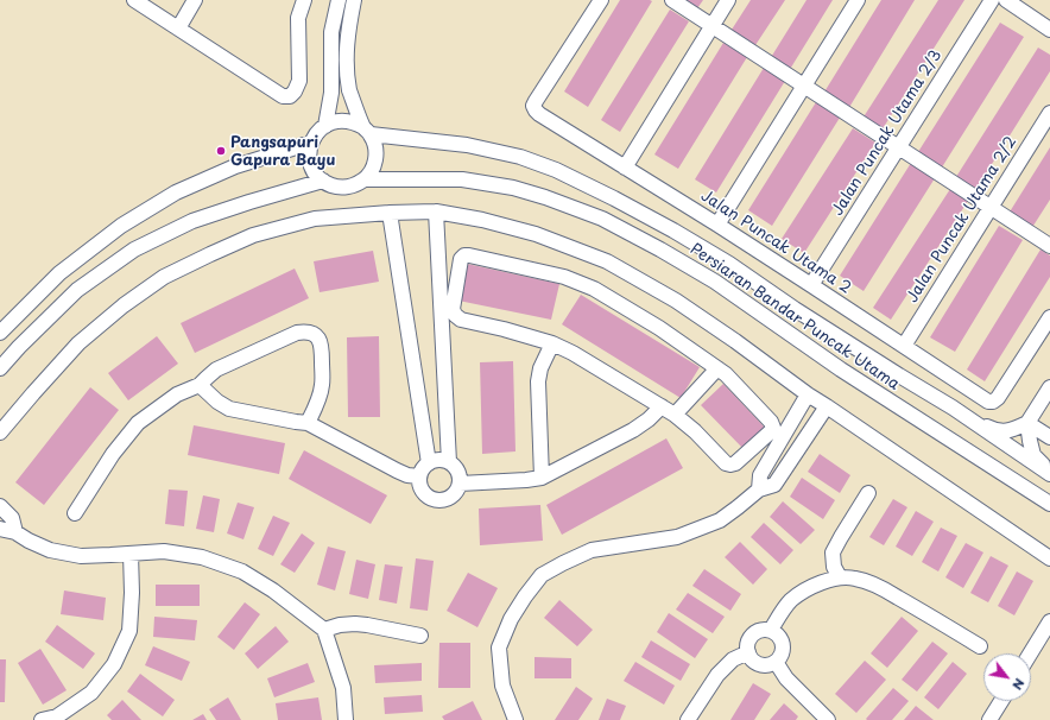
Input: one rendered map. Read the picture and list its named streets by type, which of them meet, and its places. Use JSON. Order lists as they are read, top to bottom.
{
  "streets": {
    "street": [
      "Jalan Puncak Utama 2/3",
      "Jalan Puncak Utama 2/2",
      "Jalan Puncak Utama 2",
      "Persiaran Bandar Puncak Utama"
    ]
  },
  "crossings": [
    ["Jalan Puncak Utama 2/3", "Jalan Puncak Utama 2"],
    ["Jalan Puncak Utama 2/2", "Jalan Puncak Utama 2"]
  ],
  "places": ["Pangsapuri Gapura Bayu"],
  "north": "bottom right"
}
